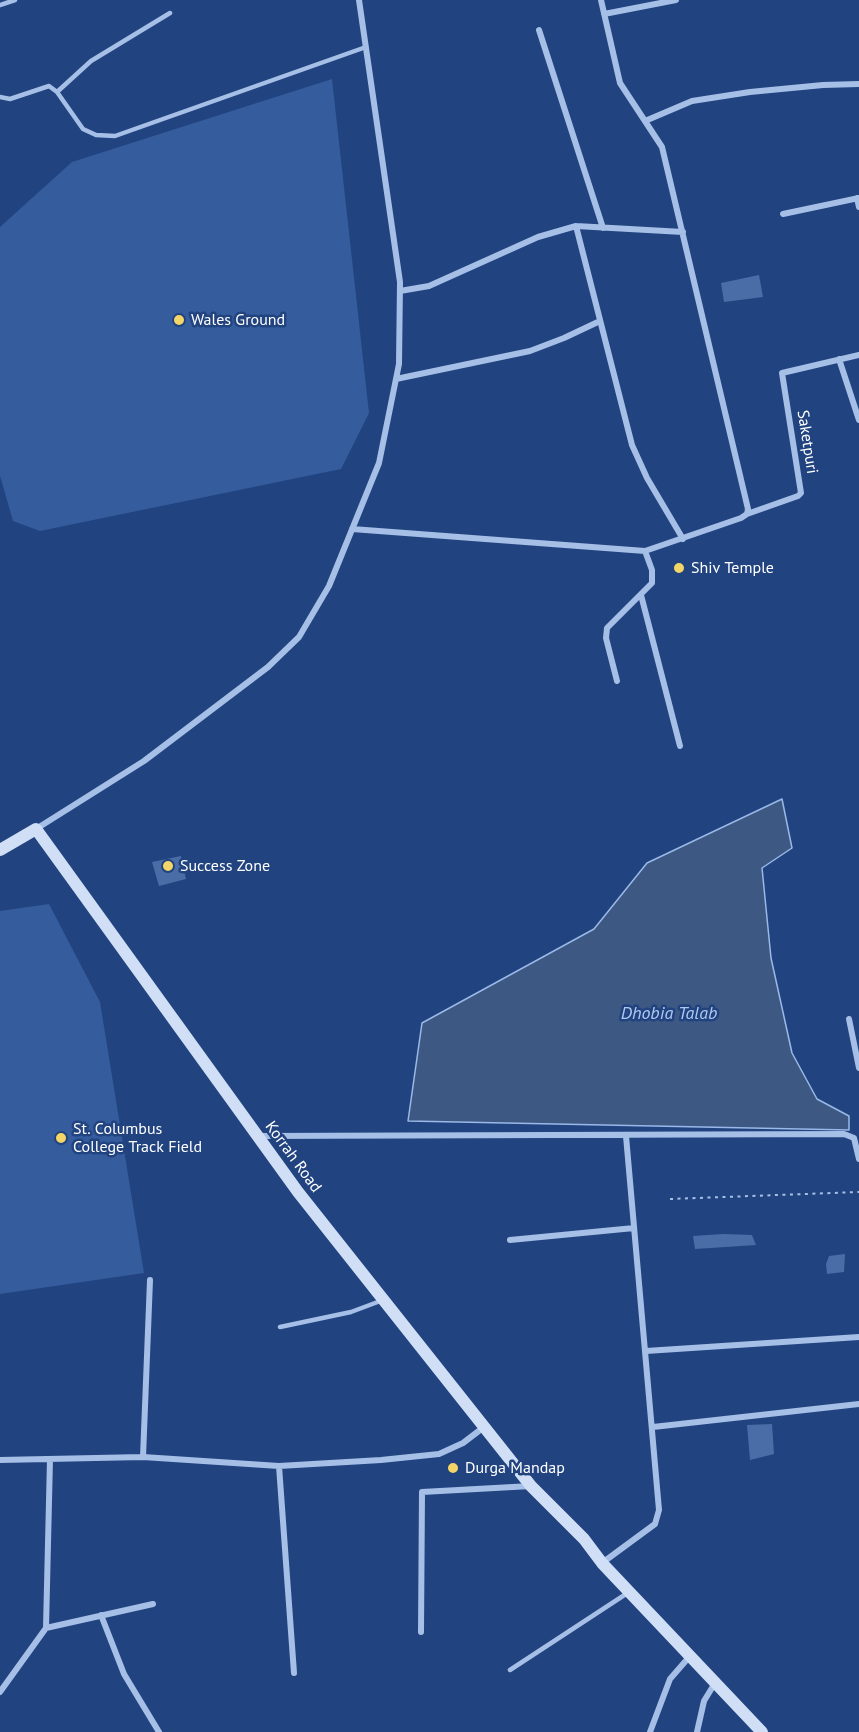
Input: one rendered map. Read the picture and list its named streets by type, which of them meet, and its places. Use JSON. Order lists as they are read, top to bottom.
{
  "streets": {
    "main road": ["Korrah Road"],
    "street": ["Saketpuri"]
  },
  "water": ["Dhobia Talab"],
  "places": [
    "Wales Ground",
    "Shiv Temple",
    "Success Zone",
    "St. Columbus College Track Field",
    "Durga Mandap"
  ]
}
